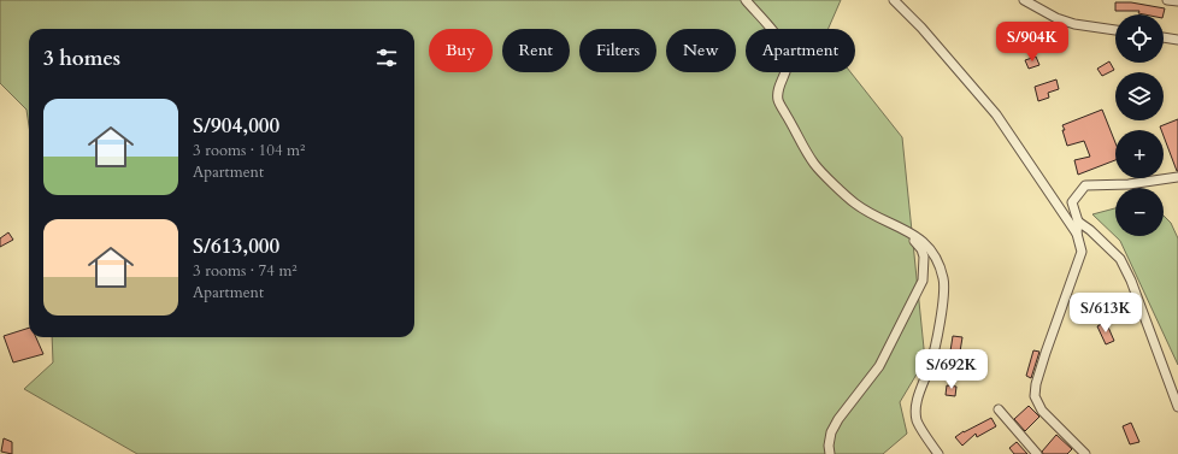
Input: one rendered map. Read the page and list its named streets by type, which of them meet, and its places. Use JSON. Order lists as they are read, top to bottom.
{
  "page": {
    "map_buttons": ["+", "−"],
    "price": ["S/904K", "S/613K", "S/692K"],
    "chip": [
      "Buy",
      "Rent",
      "Filters",
      "New",
      "Apartment"
    ],
    "heading": "3 homes",
    "list": [
      {
        "name": "S/904,000",
        "note": "3 rooms · 104 m² · Apartment"
      },
      {
        "name": "S/613,000",
        "note": "3 rooms · 74 m² · Apartment"
      }
    ]
  }
}
